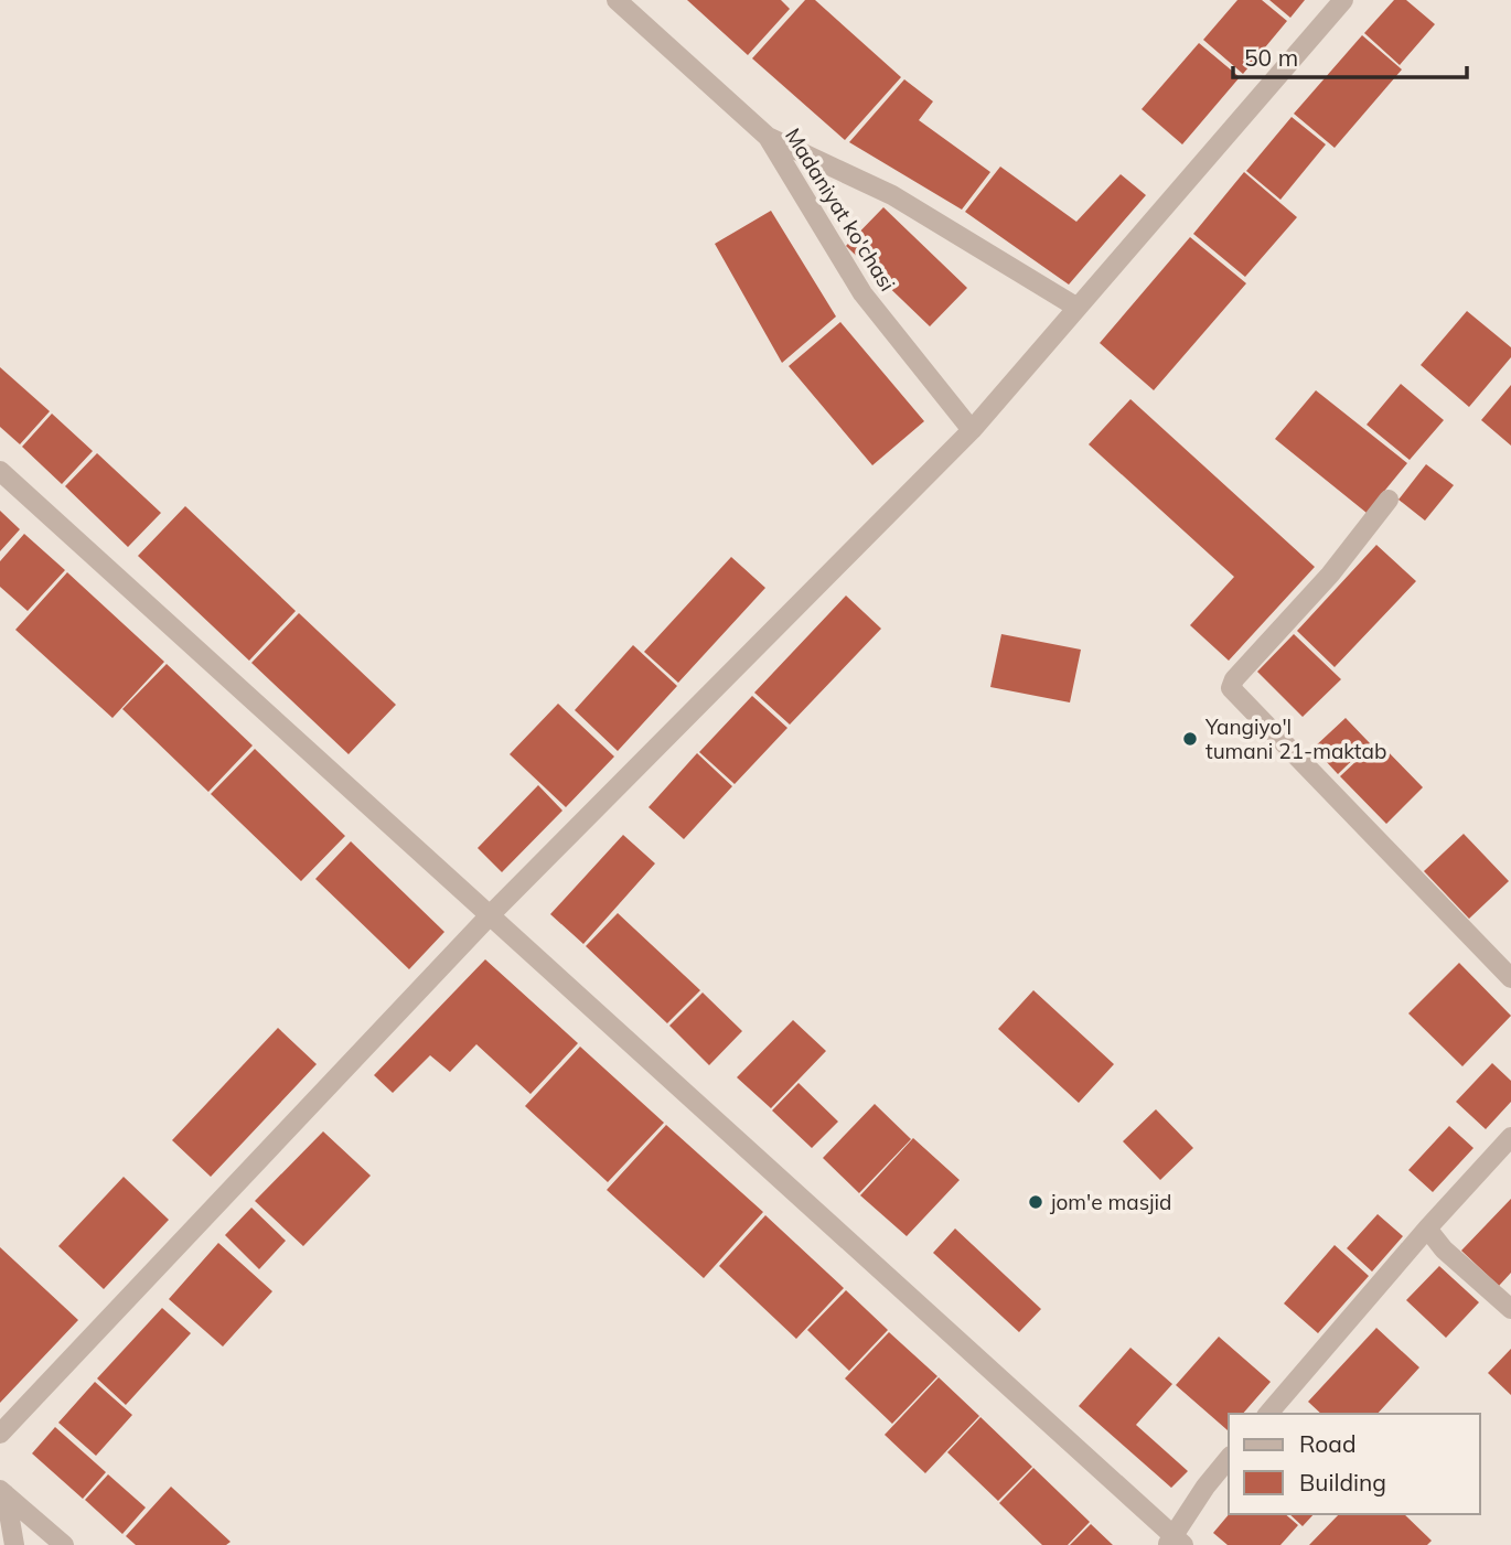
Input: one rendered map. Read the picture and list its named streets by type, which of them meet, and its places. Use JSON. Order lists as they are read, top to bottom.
{
  "streets": {
    "street": ["Madaniyat ko'chasi"]
  },
  "places": ["Yangiyo'l tumani 21-maktab", "jom'e masjid"],
  "legend": ["Road", "Building"],
  "scale_bar": "50 m"
}
